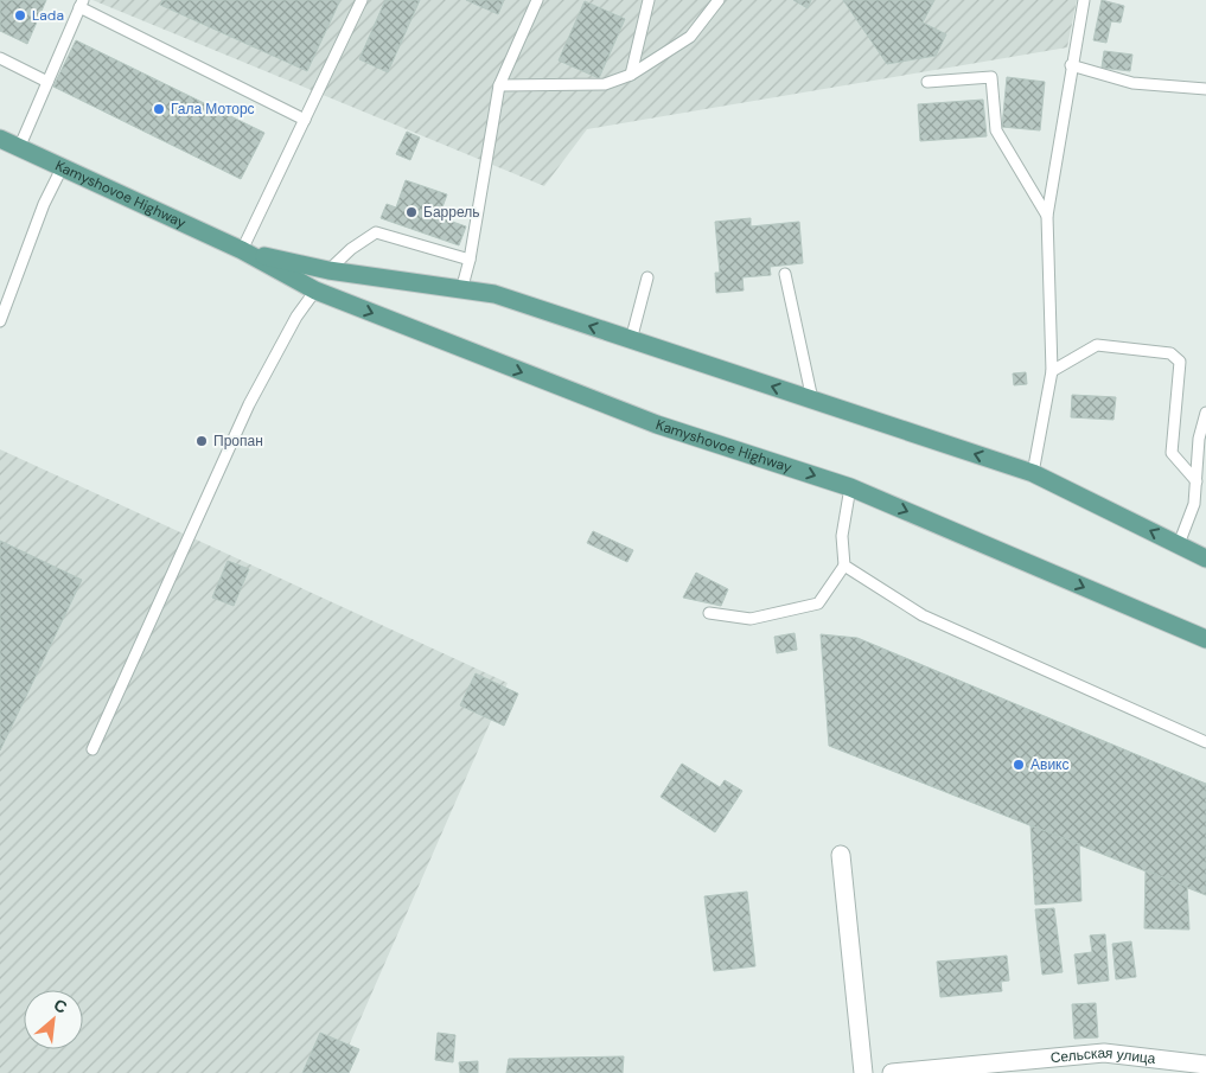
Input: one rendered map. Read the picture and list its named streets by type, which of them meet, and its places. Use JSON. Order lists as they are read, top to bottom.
{
  "streets": {
    "main road": ["Kamyshovoe Highway"],
    "street": ["Сельская улица"]
  },
  "places": [
    "Lada",
    "Гала Моторс",
    "Баррель",
    "Пропан",
    "Авикс"
  ],
  "north": "top right"
}
